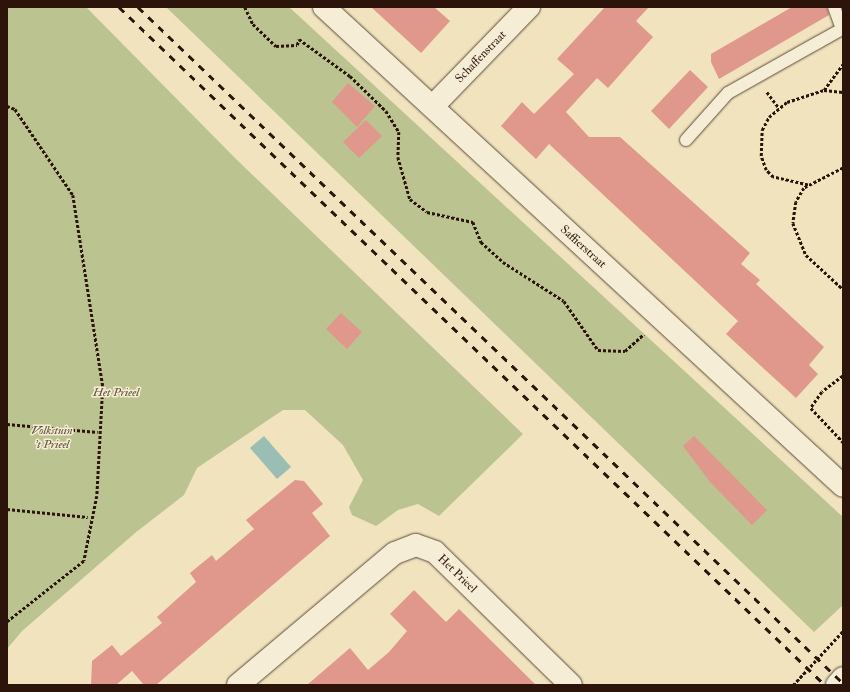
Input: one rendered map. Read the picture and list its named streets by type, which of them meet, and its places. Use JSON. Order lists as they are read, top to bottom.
{
  "streets": {
    "street": ["Schaffenstraat", "Saffierstraat", "Het Prieel"]
  },
  "crossings": [
    ["Schaffenstraat", "Saffierstraat"]
  ],
  "parks": ["Het Prieel", "Volkstuin 't Prieel"]
}
